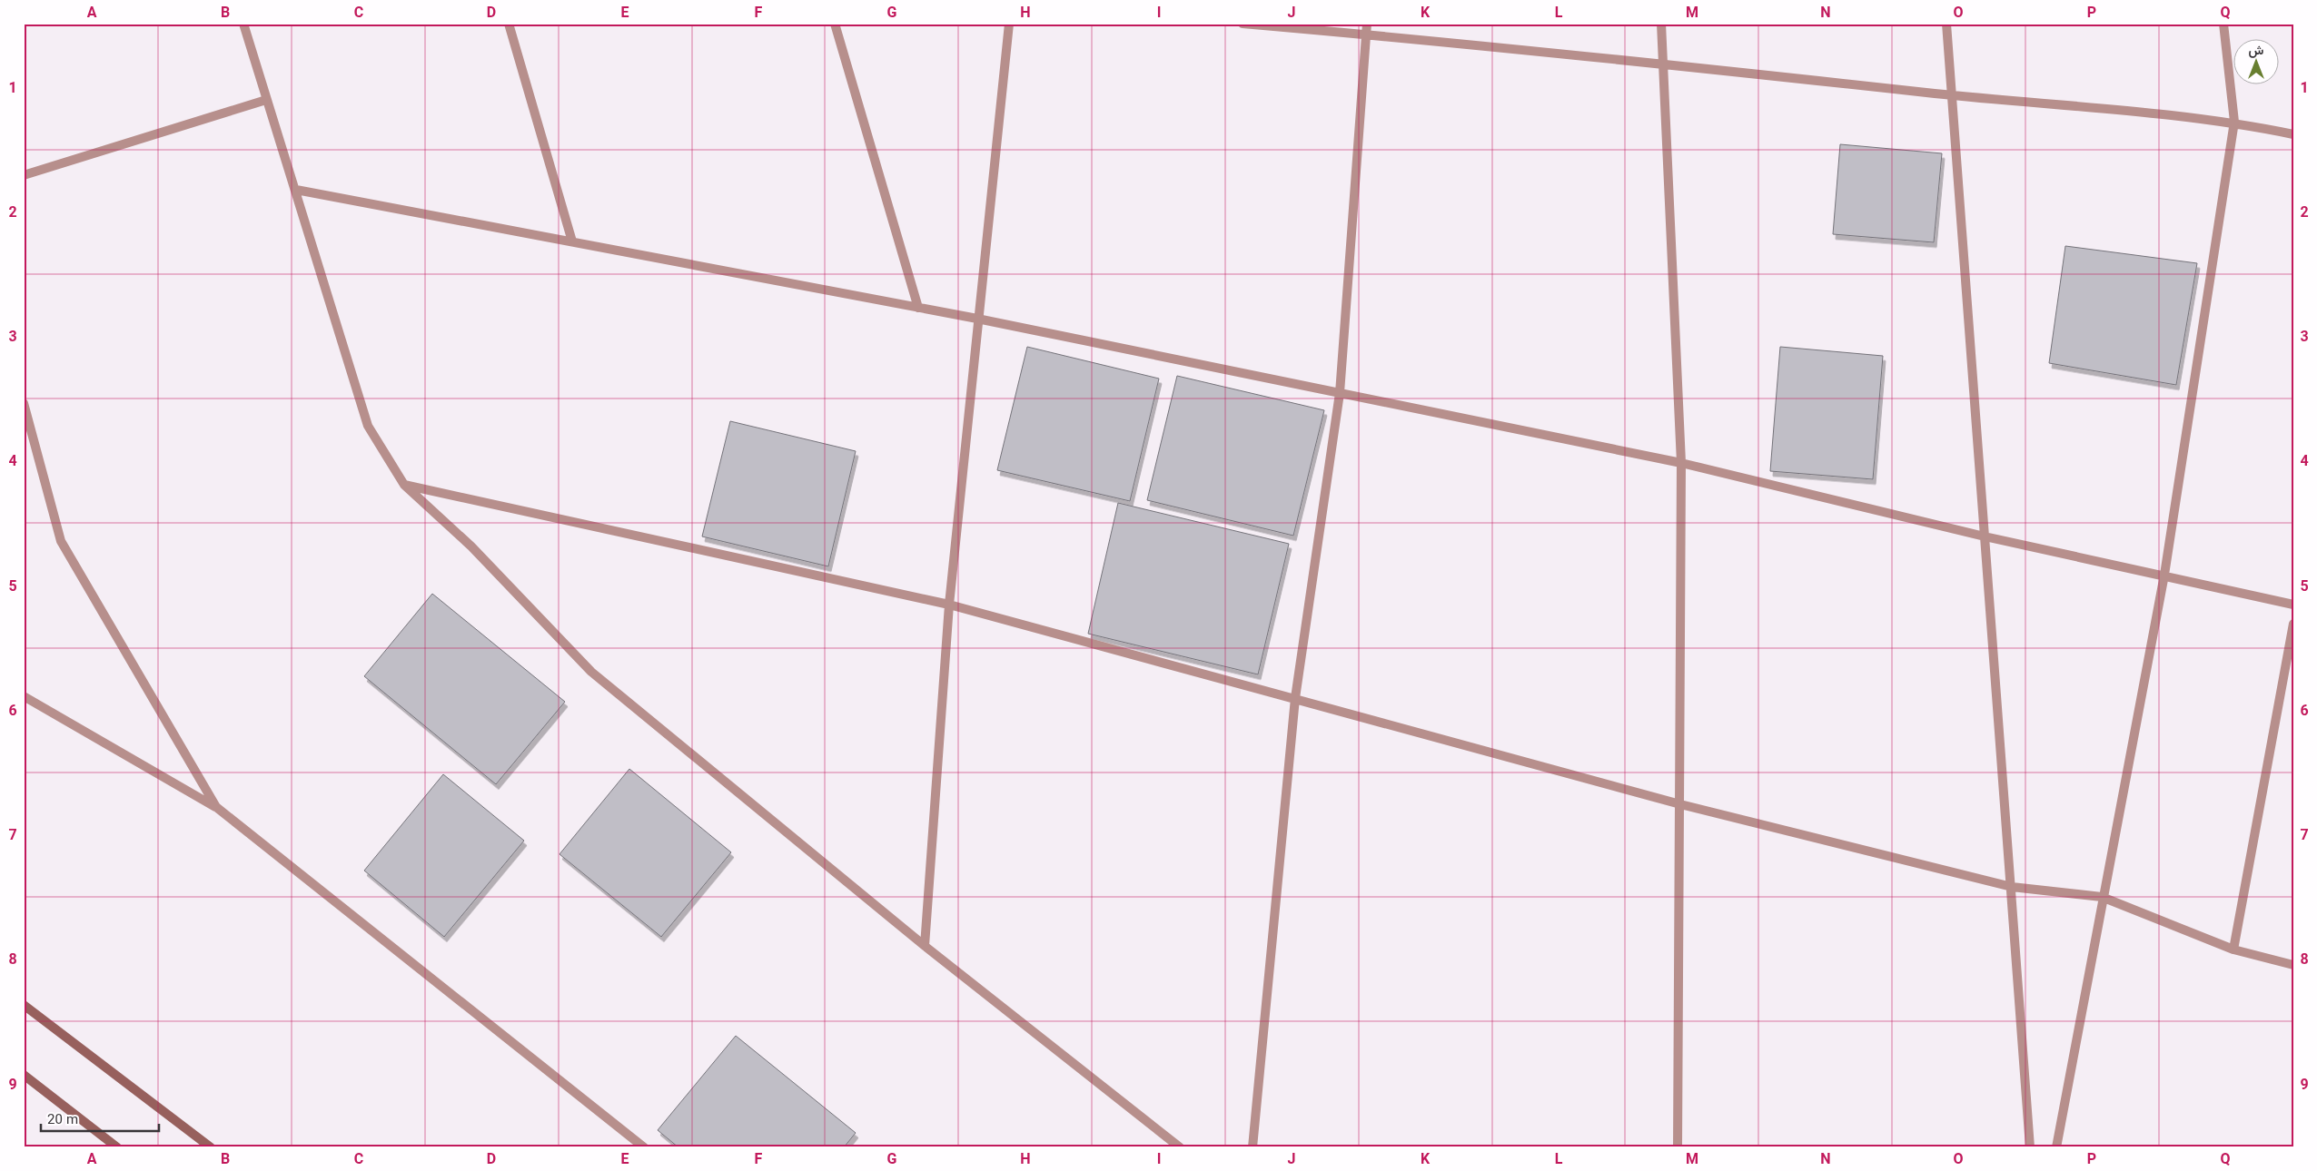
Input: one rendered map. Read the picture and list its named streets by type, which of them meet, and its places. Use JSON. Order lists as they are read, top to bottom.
{
  "scale_bar": "20 m",
  "north": "top",
  "grid": {
    "columns": [
      "A",
      "B",
      "C",
      "D",
      "E",
      "F",
      "G",
      "H",
      "I",
      "J",
      "K",
      "L",
      "M",
      "N",
      "O",
      "P",
      "Q"
    ],
    "rows": [
      "1",
      "2",
      "3",
      "4",
      "5",
      "6",
      "7",
      "8",
      "9"
    ]
  }
}
